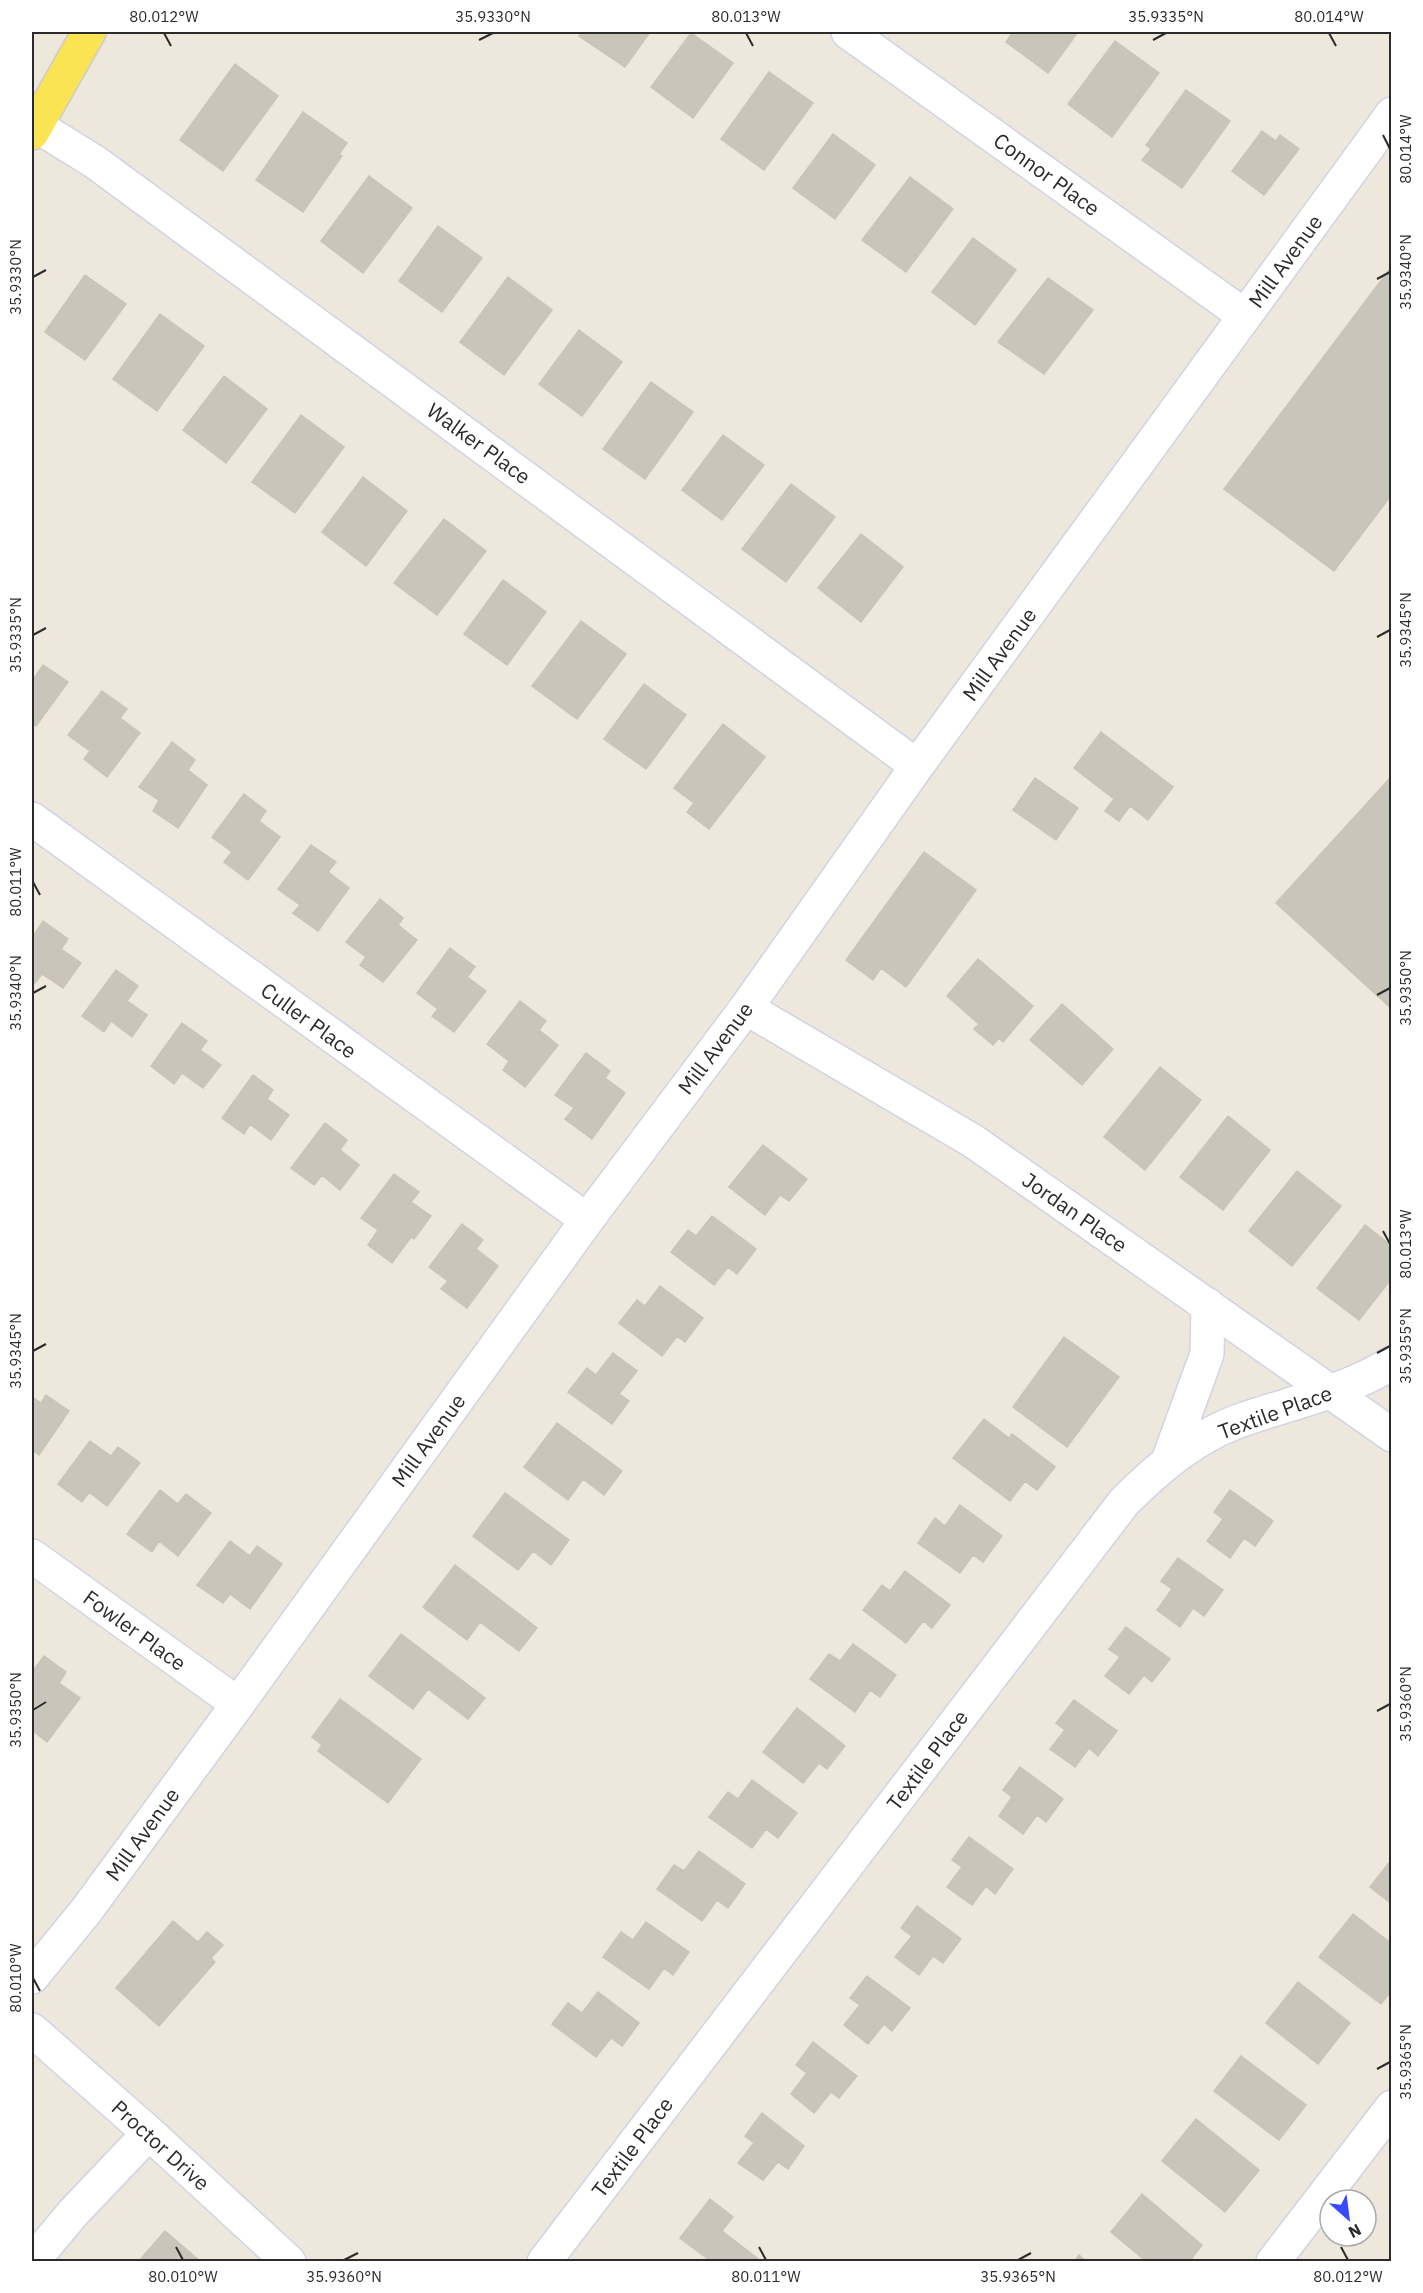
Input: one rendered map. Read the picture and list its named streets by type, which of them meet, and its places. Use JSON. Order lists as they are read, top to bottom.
{
  "streets": {
    "street": [
      "Connor Place",
      "Mill Avenue",
      "Walker Place",
      "Culler Place",
      "Jordan Place",
      "Textile Place",
      "Fowler Place",
      "Proctor Drive"
    ]
  },
  "crossings": [
    ["Connor Place", "Mill Avenue"],
    ["Mill Avenue", "Walker Place"],
    ["Mill Avenue", "Culler Place"],
    ["Mill Avenue", "Jordan Place"],
    ["Mill Avenue", "Fowler Place"],
    ["Jordan Place", "Textile Place"]
  ],
  "north": "bottom right",
  "coordinates": [
    "80.012°W",
    "35.9330°N",
    "80.013°W",
    "35.9335°N",
    "80.014°W",
    "35.9340°N",
    "35.9345°N",
    "80.011°W",
    "35.9350°N",
    "35.9355°N",
    "35.9360°N",
    "80.010°W",
    "35.9365°N"
  ]
}
